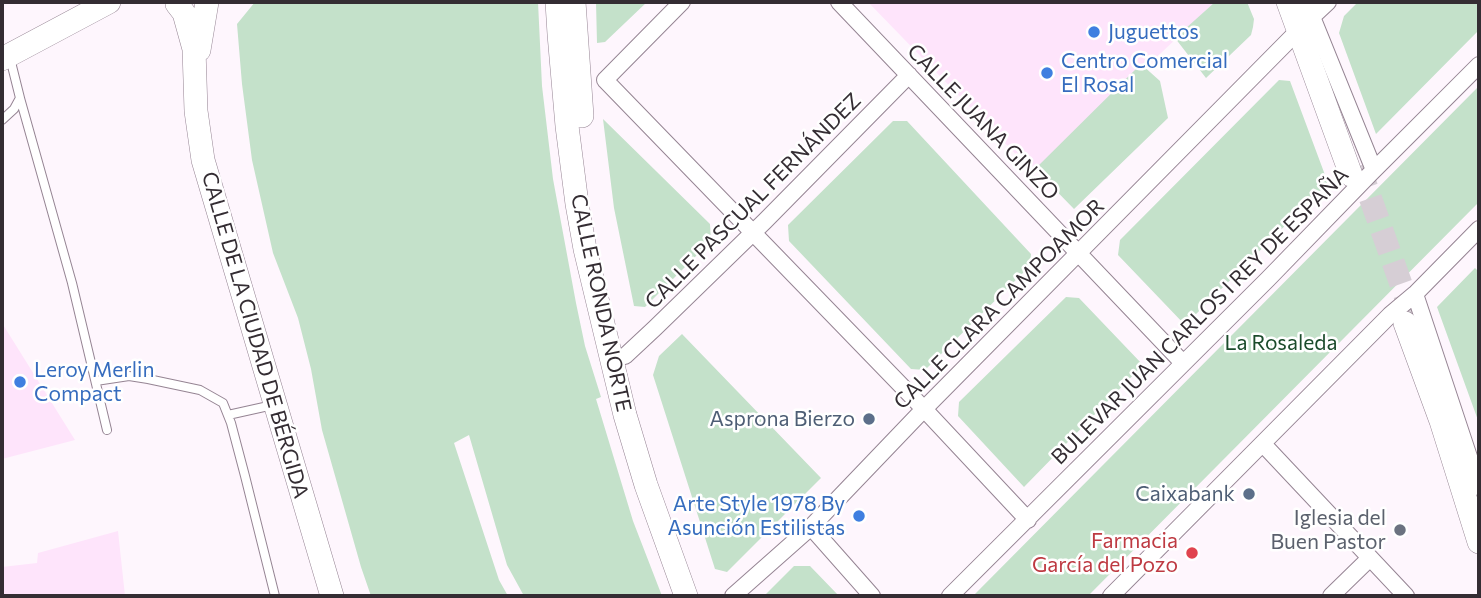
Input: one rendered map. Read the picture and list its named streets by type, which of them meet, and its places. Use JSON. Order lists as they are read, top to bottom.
{
  "streets": {
    "street": [
      "CALLE JUANA GINZO",
      "CALLE PASCUAL FERNÁNDEZ",
      "CALLE RONDA NORTE",
      "CALLE CLARA CAMPOAMOR",
      "BULEVAR JUAN CARLOS I REY DE ESPAÑA",
      "CALLE DE LA CIUDAD DE BÉRGIDA"
    ]
  },
  "crossings": [
    ["CALLE JUANA GINZO", "CALLE PASCUAL FERNÁNDEZ"],
    ["CALLE JUANA GINZO", "CALLE CLARA CAMPOAMOR"],
    ["CALLE JUANA GINZO", "BULEVAR JUAN CARLOS I REY DE ESPAÑA"],
    ["CALLE PASCUAL FERNÁNDEZ", "CALLE RONDA NORTE"]
  ],
  "parks": ["La Rosaleda"],
  "places": [
    "Juguettos",
    "Centro Comercial El Rosal",
    "Leroy Merlin Compact",
    "Asprona Bierzo",
    "Caixabank",
    "Arte Style 1978 By Asunción Estilistas",
    "Iglesia del Buen Pastor",
    "Farmacia García del Pozo"
  ]
}
